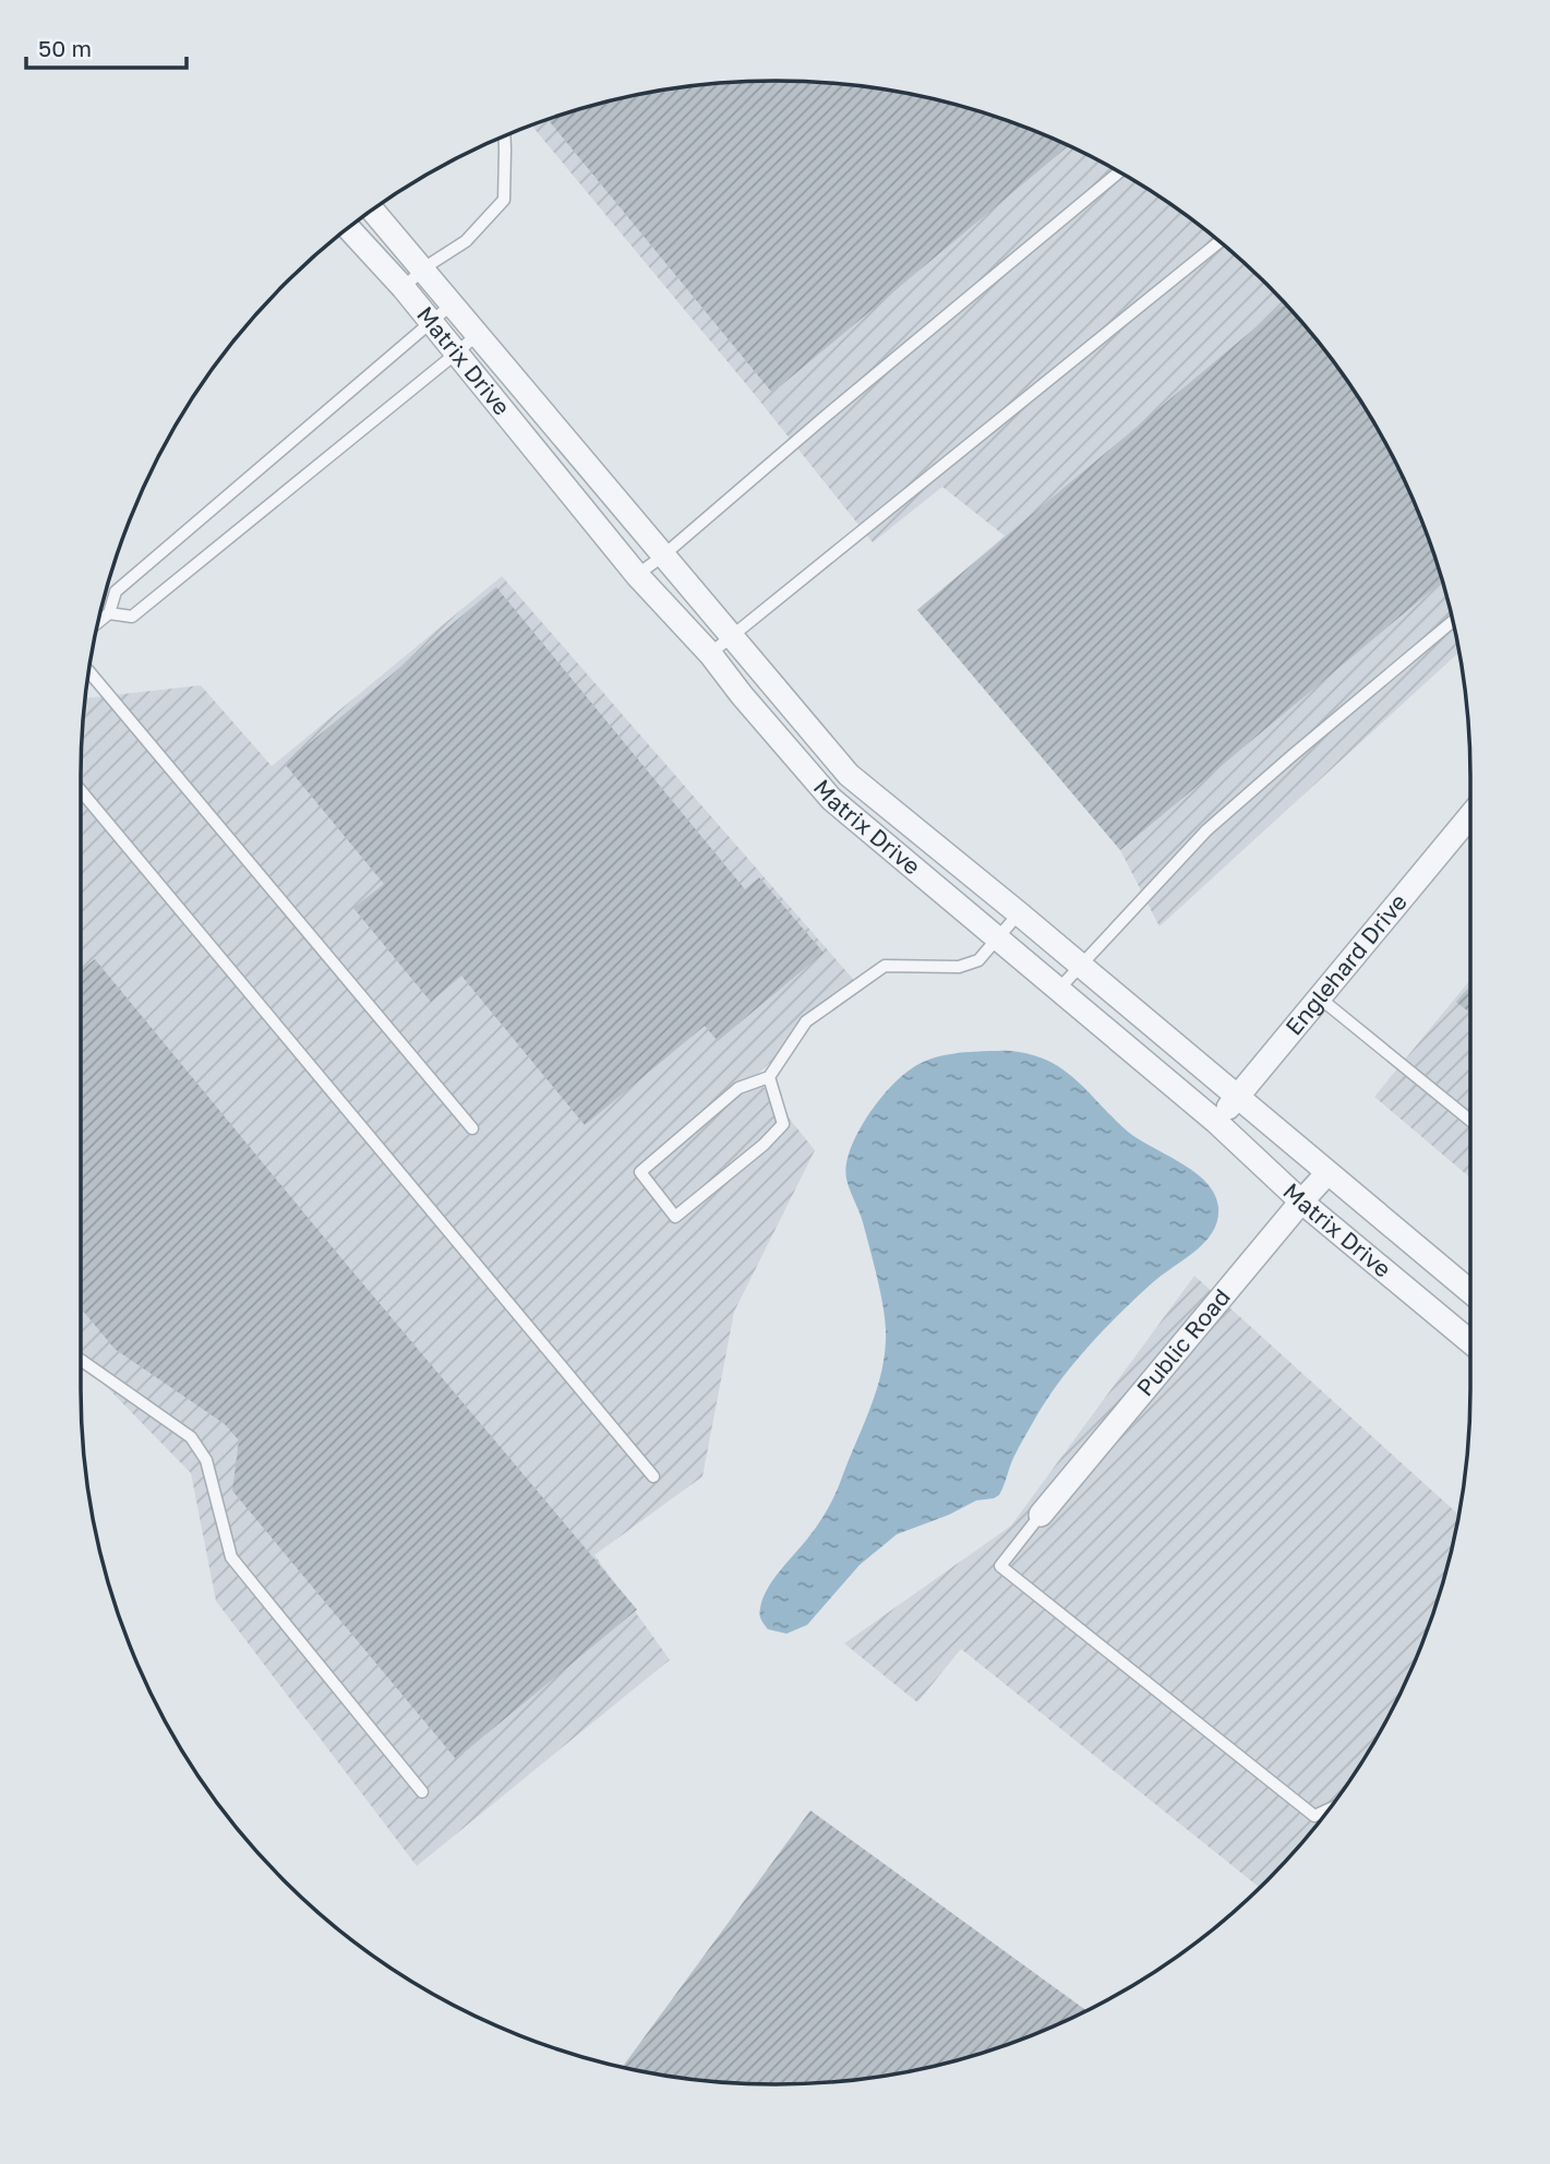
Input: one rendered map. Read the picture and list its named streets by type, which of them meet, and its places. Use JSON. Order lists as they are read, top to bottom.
{
  "streets": {
    "street": ["Matrix Drive", "Englehard Drive", "Public Road"]
  },
  "crossings": [
    ["Matrix Drive", "Englehard Drive"],
    ["Matrix Drive", "Public Road"]
  ],
  "scale_bar": "50 m"
}
